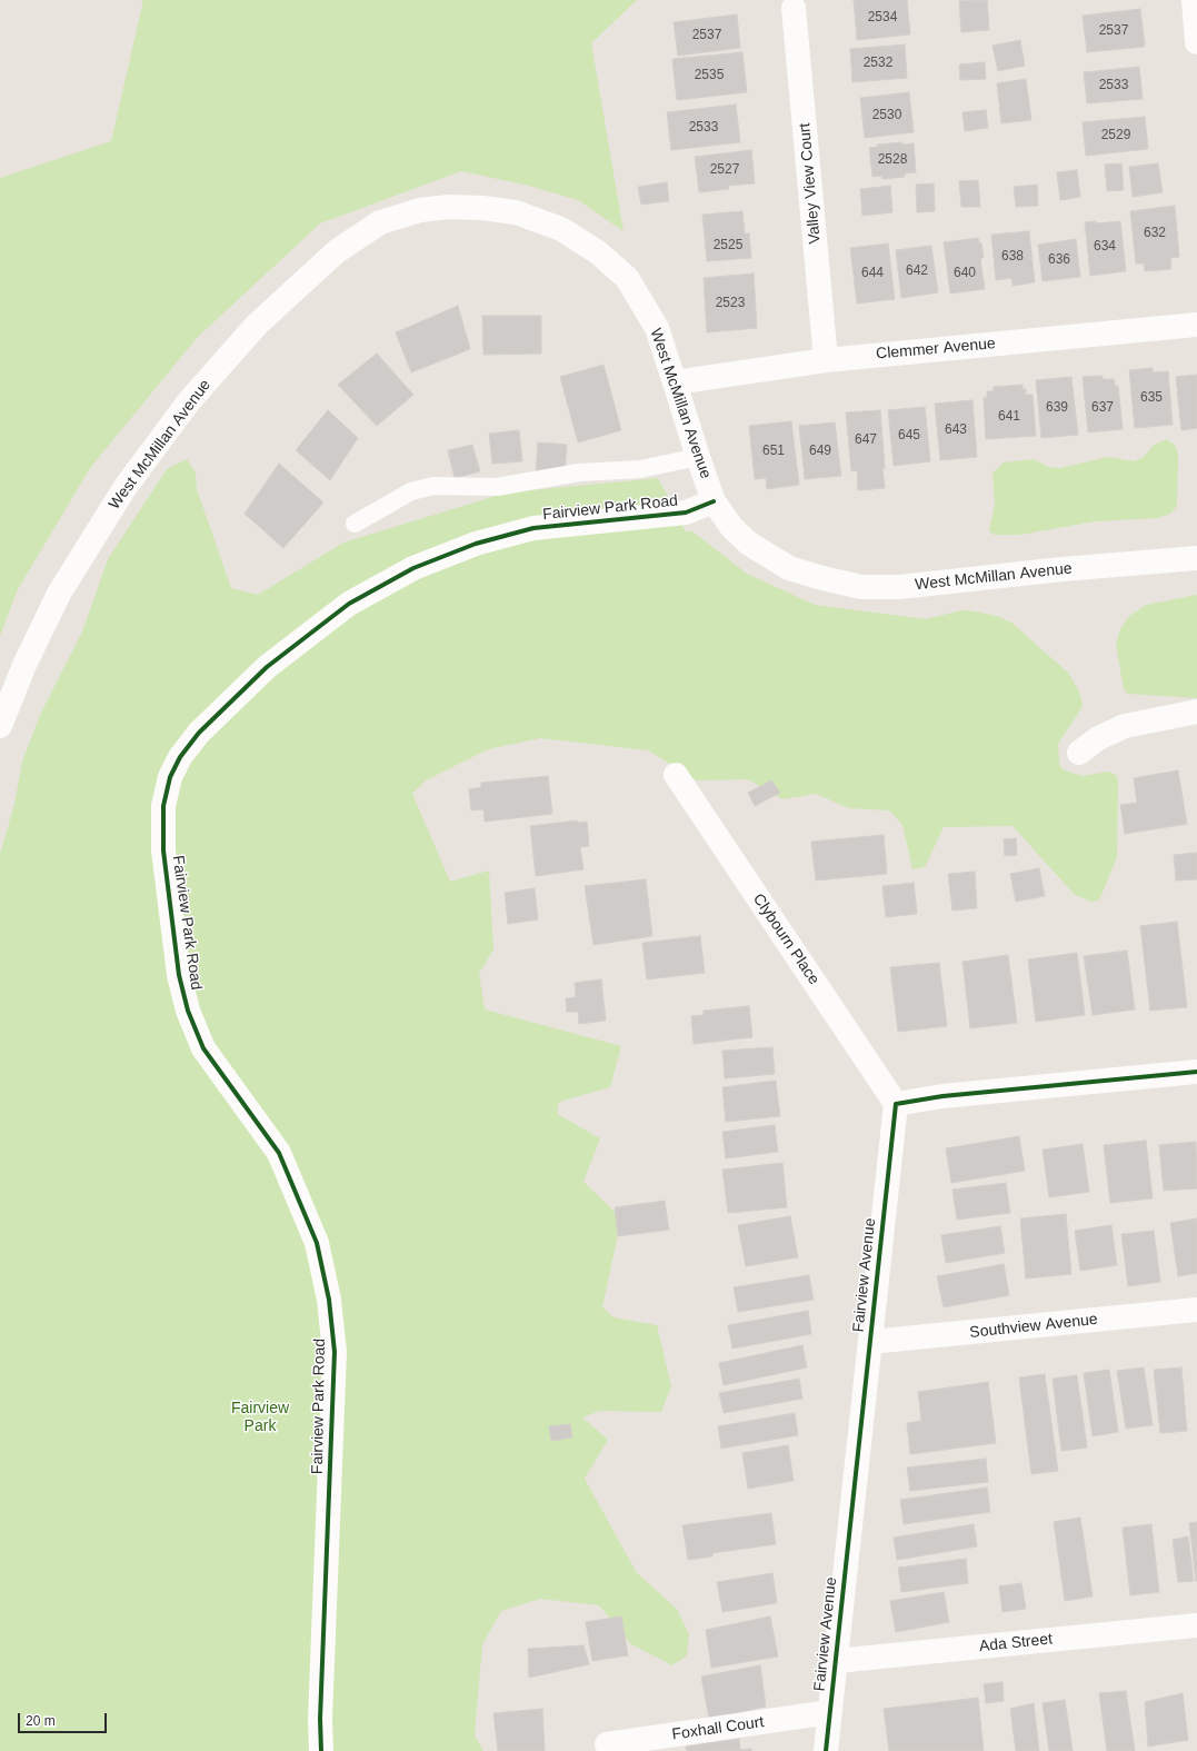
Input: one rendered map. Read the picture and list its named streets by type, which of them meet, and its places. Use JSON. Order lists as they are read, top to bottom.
{
  "streets": {
    "street": [
      "Valley View Court",
      "Clemmer Avenue",
      "West McMillan Avenue",
      "Fairview Park Road",
      "Clybourn Place",
      "Fairview Avenue",
      "Southview Avenue",
      "Ada Street",
      "Foxhall Court"
    ]
  },
  "crossings": [
    ["Valley View Court", "Clemmer Avenue"],
    ["Clemmer Avenue", "West McMillan Avenue"],
    ["West McMillan Avenue", "Fairview Park Road"],
    ["Clybourn Place", "Fairview Avenue"],
    ["Fairview Avenue", "Southview Avenue"],
    ["Fairview Avenue", "Ada Street"],
    ["Fairview Avenue", "Foxhall Court"]
  ],
  "parks": ["Fairview Park"],
  "house_numbers": [
    "2534",
    "2537",
    "2537",
    "2532",
    "2535",
    "2533",
    "2530",
    "2533",
    "2529",
    "2528",
    "2527",
    "632",
    "2525",
    "634",
    "638",
    "636",
    "642",
    "644",
    "640",
    "2523",
    "635",
    "639",
    "637",
    "641",
    "643",
    "645",
    "647",
    "651",
    "649"
  ],
  "scale_bar": "20 m"
}
